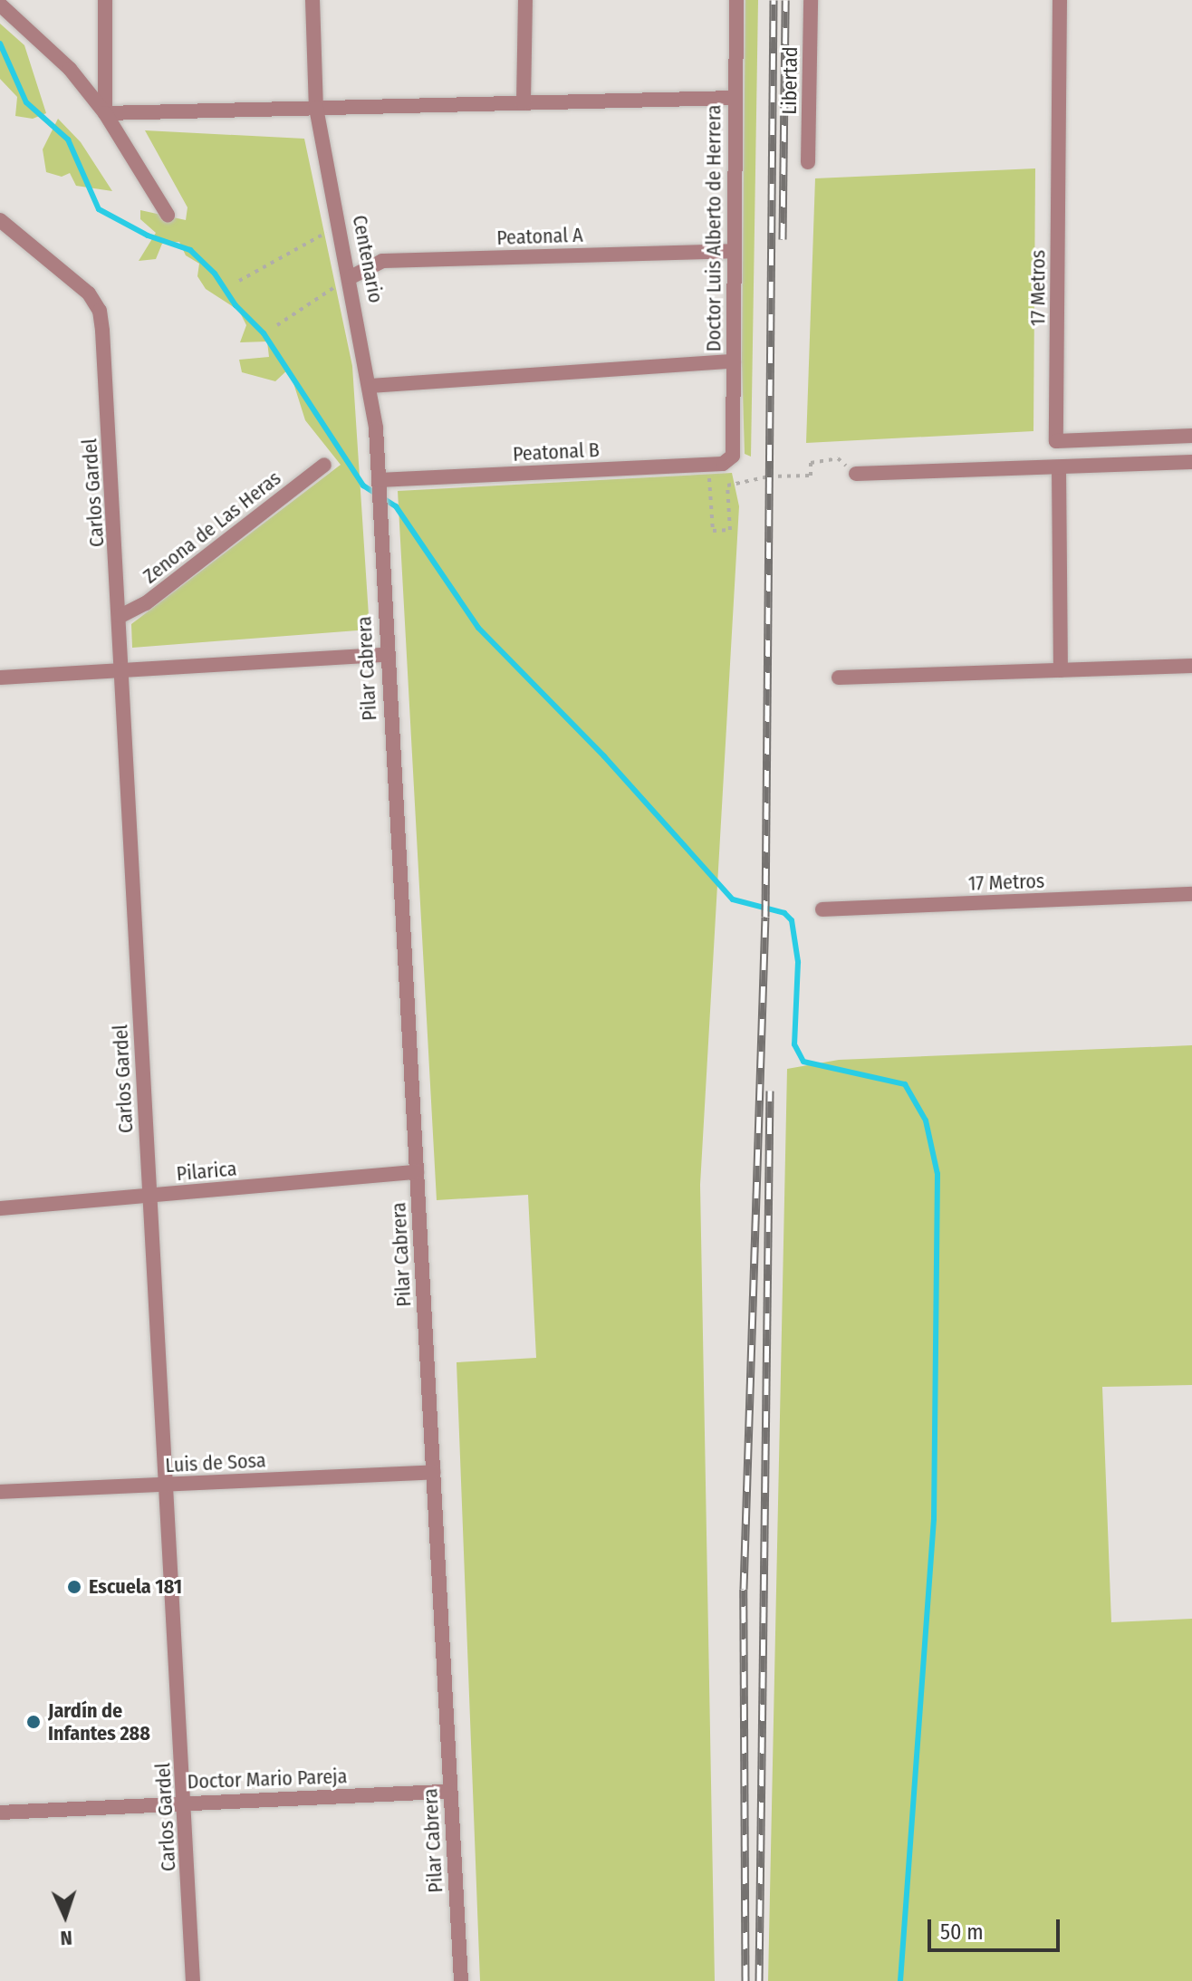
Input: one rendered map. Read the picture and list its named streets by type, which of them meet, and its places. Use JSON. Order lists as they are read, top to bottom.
{
  "streets": {
    "street": [
      "Libertad",
      "Doctor Luis Alberto de Herrera",
      "Peatonal A",
      "Centenario",
      "17 Metros",
      "Peatonal B",
      "Carlos Gardel",
      "Zenona de Las Heras",
      "Pilar Cabrera",
      "Pilarica",
      "Luis de Sosa",
      "Doctor Mario Pareja"
    ]
  },
  "crossings": [
    ["Doctor Luis Alberto de Herrera", "Peatonal A"],
    ["Doctor Luis Alberto de Herrera", "Peatonal B"],
    ["Peatonal A", "Centenario"],
    ["Centenario", "Peatonal B"],
    ["Centenario", "Pilar Cabrera"],
    ["Carlos Gardel", "Zenona de Las Heras"],
    ["Carlos Gardel", "Pilarica"],
    ["Carlos Gardel", "Luis de Sosa"],
    ["Carlos Gardel", "Doctor Mario Pareja"],
    ["Pilar Cabrera", "Pilarica"],
    ["Pilar Cabrera", "Luis de Sosa"],
    ["Pilar Cabrera", "Doctor Mario Pareja"]
  ],
  "places": ["Escuela 181", "Jardín de Infantes 288"],
  "scale_bar": "50 m",
  "north": "bottom"
}
